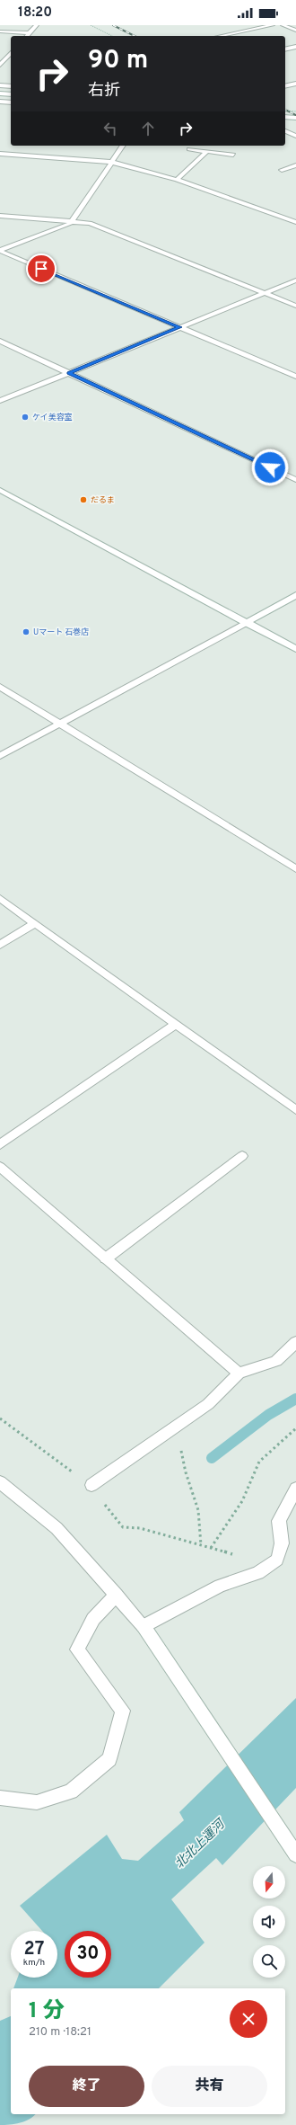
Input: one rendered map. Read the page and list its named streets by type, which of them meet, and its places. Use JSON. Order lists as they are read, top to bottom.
{
  "water": ["北北上運河"],
  "places": ["ケイ美容室", "だるま", "Uマート 石巻店"],
  "north": "bottom",
  "page": {
    "status": "18:20",
    "turn": ["90 m", "右折"],
    "speed": "27 km/h",
    "limit": "30",
    "heading": ["1 分", "210 m · 18:21"],
    "buttons": ["終了", "共有"]
  }
}
